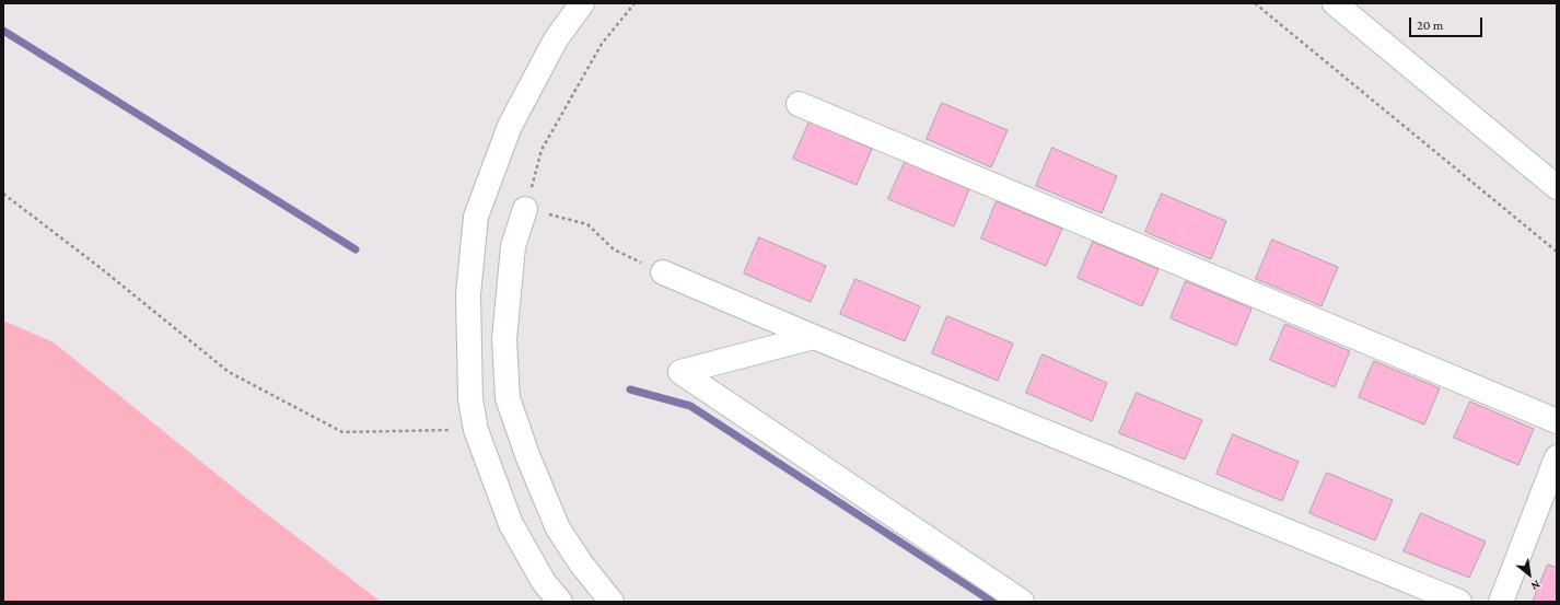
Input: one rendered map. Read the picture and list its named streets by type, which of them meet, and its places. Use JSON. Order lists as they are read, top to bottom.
{
  "scale_bar": "20 m",
  "north": "bottom right"
}
